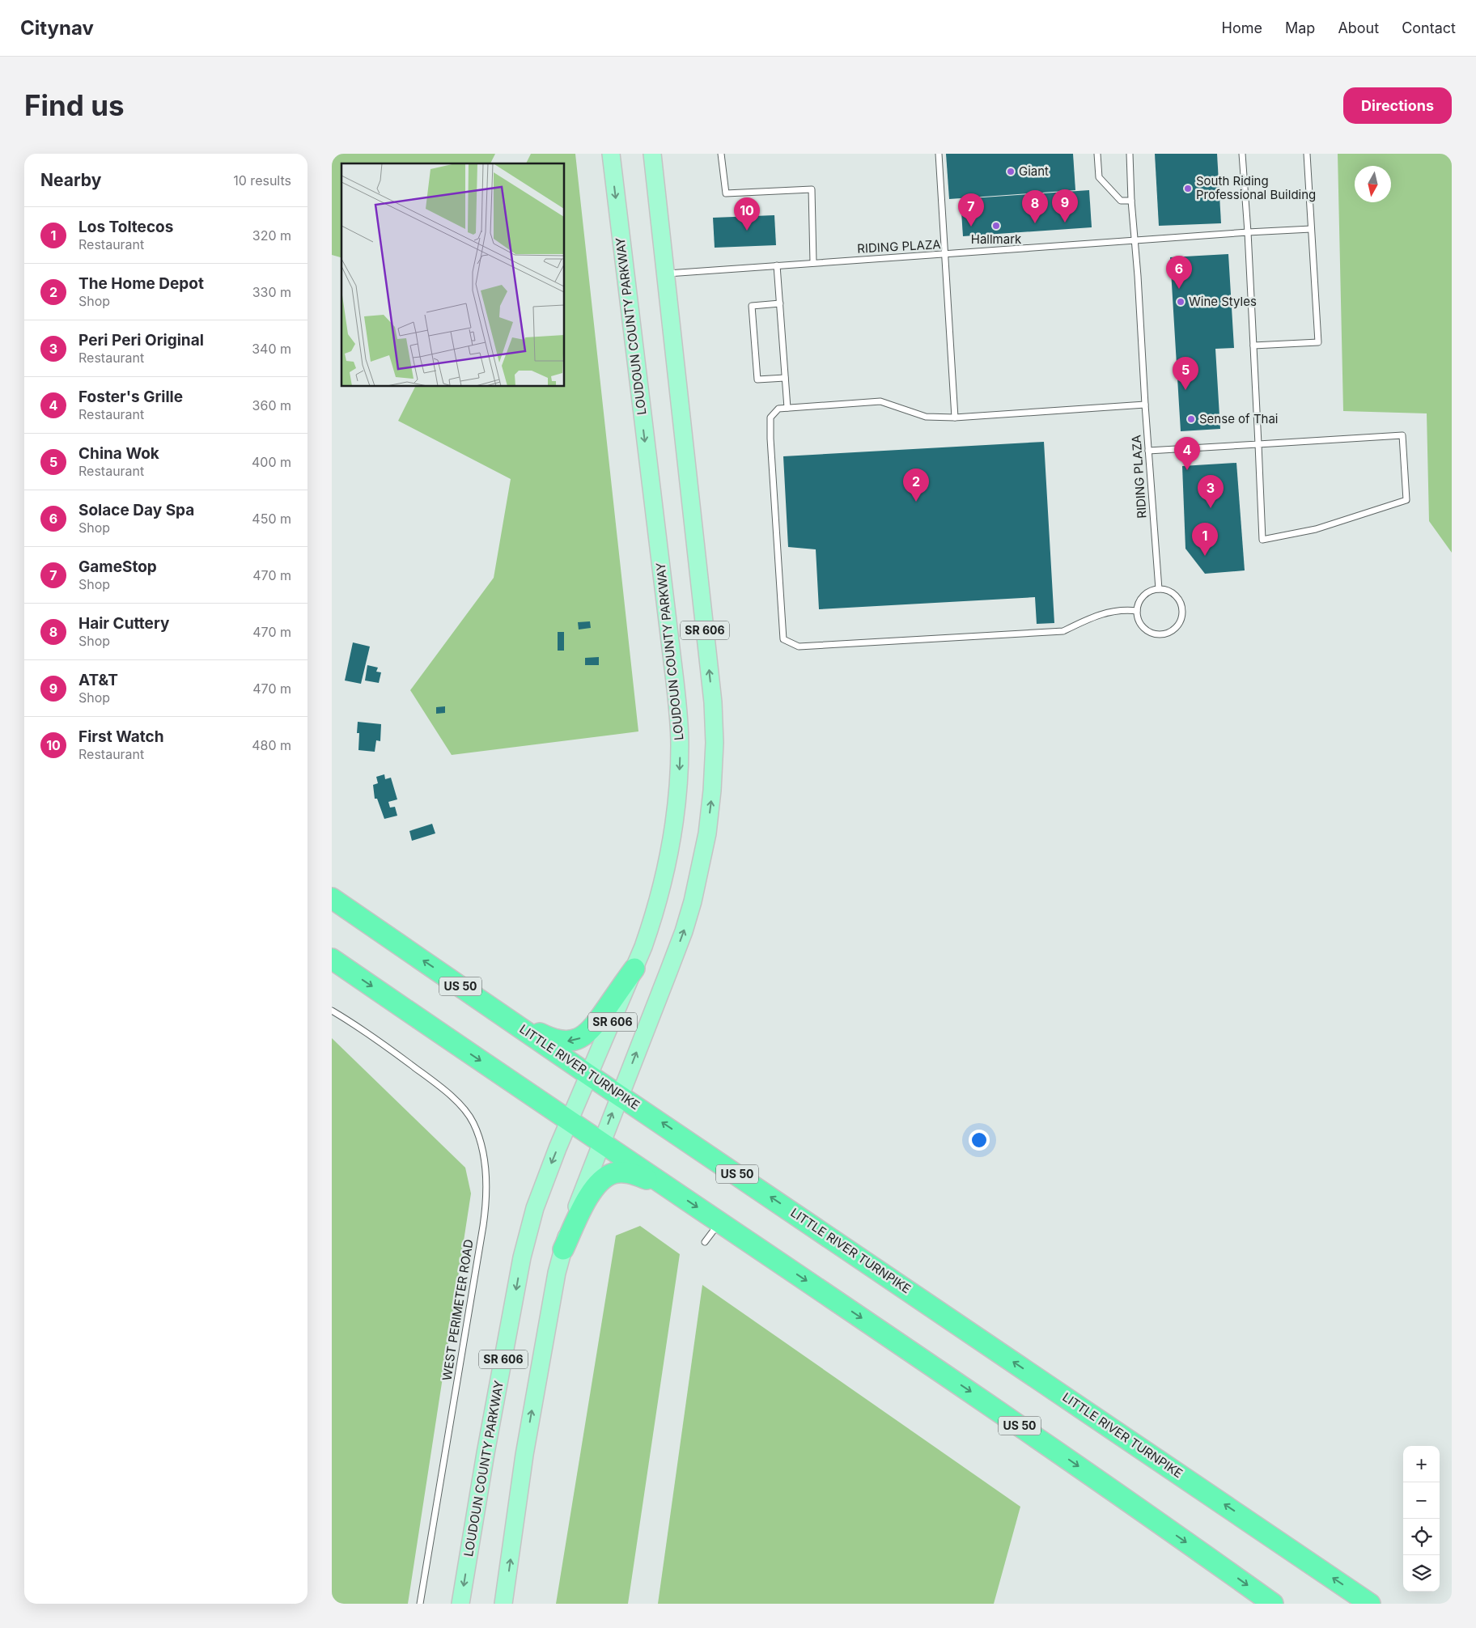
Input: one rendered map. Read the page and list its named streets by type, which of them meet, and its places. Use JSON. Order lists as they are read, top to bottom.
{
  "streets": {
    "highway": ["US 50", "LITTLE RIVER TURNPIKE"],
    "main road": ["LOUDOUN COUNTY PARKWAY", "SR 606"],
    "lane": ["RIDING PLAZA", "WEST PERIMETER ROAD"]
  },
  "crossings": [
    ["RIDING PLAZA", "SR 606"],
    ["LOUDOUN COUNTY PARKWAY", "US 50"],
    ["LOUDOUN COUNTY PARKWAY", "LITTLE RIVER TURNPIKE"],
    ["SR 606", "US 50"],
    ["SR 606", "LITTLE RIVER TURNPIKE"]
  ],
  "places": [
    "Giant",
    "South Riding Professional Building",
    "Hallmark",
    "Wine Styles",
    "Sense of Thai"
  ],
  "north": "bottom",
  "page": {
    "header": "Citynav",
    "nav": [
      "Home",
      "Map",
      "About",
      "Contact"
    ],
    "buttons": "Directions",
    "title": "Find us",
    "heading": ["Nearby", "10 results"],
    "pins": [
      "9",
      "8",
      "7",
      "10",
      "6",
      "5",
      "4",
      "2",
      "3",
      "1"
    ],
    "list": [
      {
        "mark": "1",
        "name": "Los Toltecos",
        "note": "Restaurant",
        "value": "320 m"
      },
      {
        "mark": "2",
        "name": "The Home Depot",
        "note": "Shop",
        "value": "330 m"
      },
      {
        "mark": "3",
        "name": "Peri Peri Original",
        "note": "Restaurant",
        "value": "340 m"
      },
      {
        "mark": "4",
        "name": "Foster's Grille",
        "note": "Restaurant",
        "value": "360 m"
      },
      {
        "mark": "5",
        "name": "China Wok",
        "note": "Restaurant",
        "value": "400 m"
      },
      {
        "mark": "6",
        "name": "Solace Day Spa",
        "note": "Shop",
        "value": "450 m"
      },
      {
        "mark": "7",
        "name": "GameStop",
        "note": "Shop",
        "value": "470 m"
      },
      {
        "mark": "8",
        "name": "Hair Cuttery",
        "note": "Shop",
        "value": "470 m"
      },
      {
        "mark": "9",
        "name": "AT&T",
        "note": "Shop",
        "value": "470 m"
      },
      {
        "mark": "10",
        "name": "First Watch",
        "note": "Restaurant",
        "value": "480 m"
      }
    ],
    "map_buttons": ["+", "−"]
  }
}
